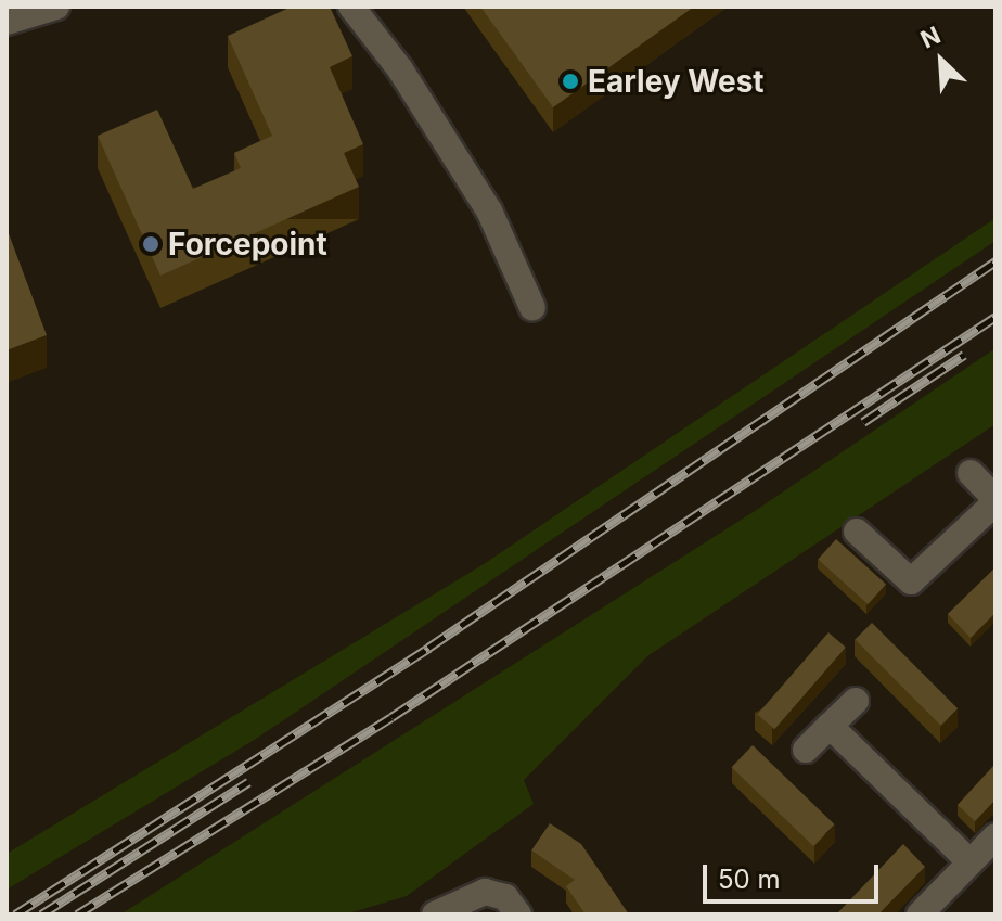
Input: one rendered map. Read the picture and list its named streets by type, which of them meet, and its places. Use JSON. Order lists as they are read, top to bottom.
{
  "places": ["Earley West", "Forcepoint"],
  "scale_bar": "50 m",
  "north": "top left"
}
